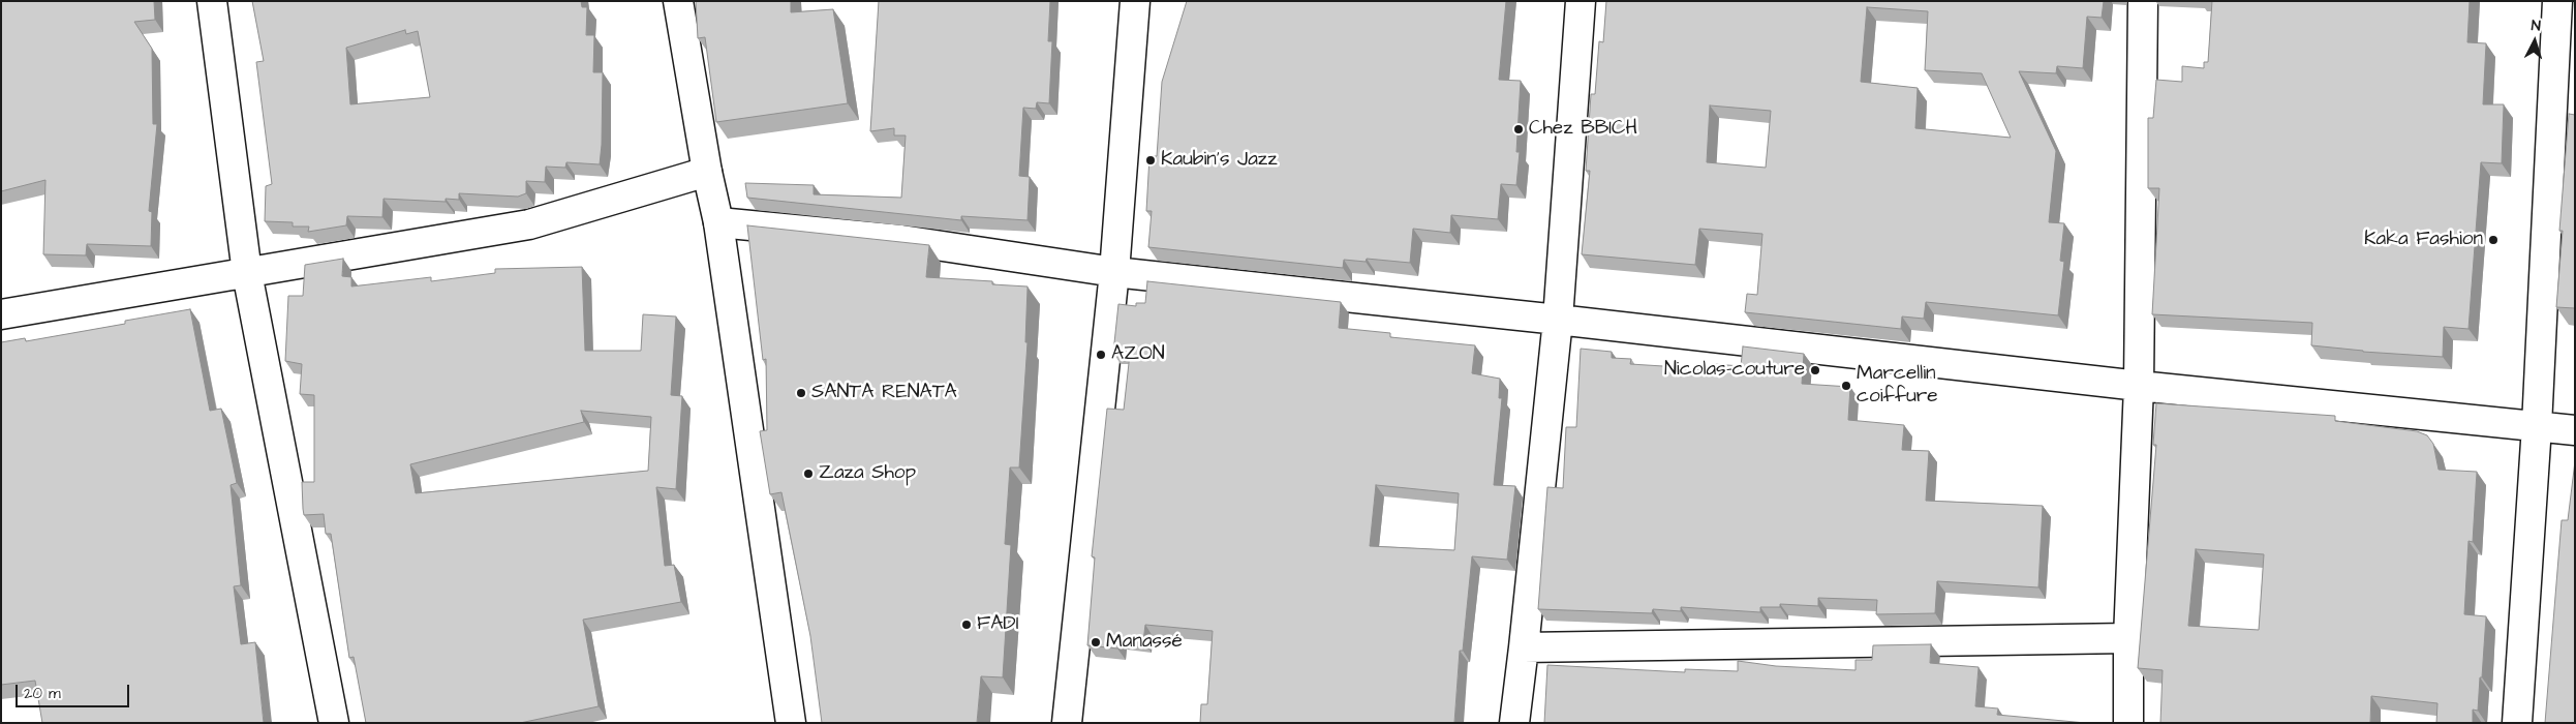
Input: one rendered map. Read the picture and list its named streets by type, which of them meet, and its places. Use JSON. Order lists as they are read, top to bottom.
{
  "places": [
    "Chez BBICH",
    "Kaubin's Jazz",
    "Kaka Fashion",
    "AZON",
    "Nicolas-couture",
    "Marcellin coiffure",
    "SANTA RENATA",
    "Zaza Shop",
    "FADI",
    "Manassé"
  ],
  "scale_bar": "20 m",
  "north": "top"
}
